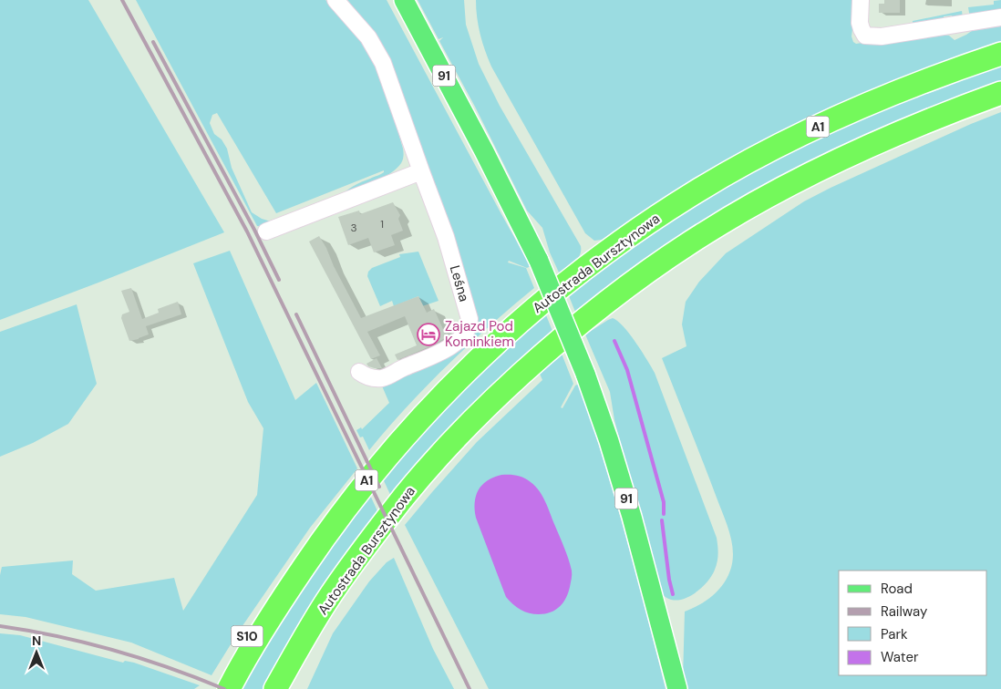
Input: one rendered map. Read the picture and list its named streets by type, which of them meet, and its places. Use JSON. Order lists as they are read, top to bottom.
{
  "streets": {
    "highway": ["A1", "Autostrada Bursztynowa", "S10"],
    "main road": ["91"],
    "street": ["Leśna"]
  },
  "crossings": [
    ["Autostrada Bursztynowa", "S10"]
  ],
  "places": {
    "hotel": ["Zajazd Pod Kominkiem"]
  },
  "house_numbers": ["1", "3"],
  "legend": [
    "Road",
    "Railway",
    "Park",
    "Water"
  ],
  "north": "top"
}
